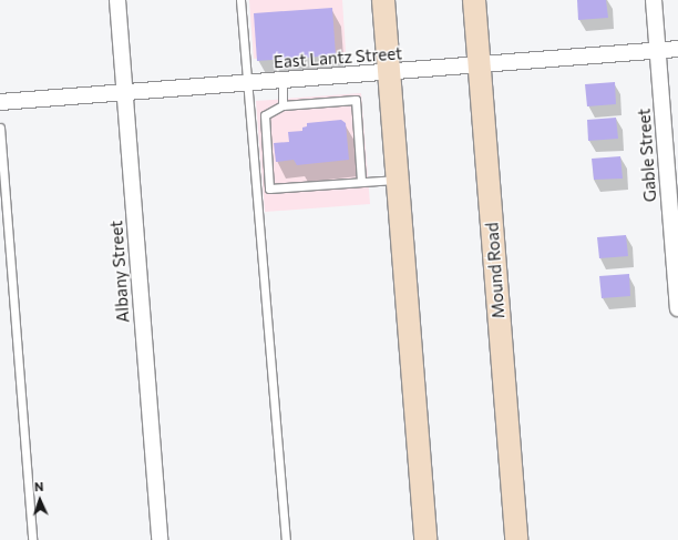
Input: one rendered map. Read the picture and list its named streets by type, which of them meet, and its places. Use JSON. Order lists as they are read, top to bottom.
{
  "streets": {
    "main road": ["Mound Road"],
    "street": ["East Lantz Street", "Gable Street", "Albany Street"]
  },
  "crossings": [
    ["East Lantz Street", "Gable Street"],
    ["East Lantz Street", "Mound Road"],
    ["East Lantz Street", "Albany Street"]
  ],
  "north": "top"
}
